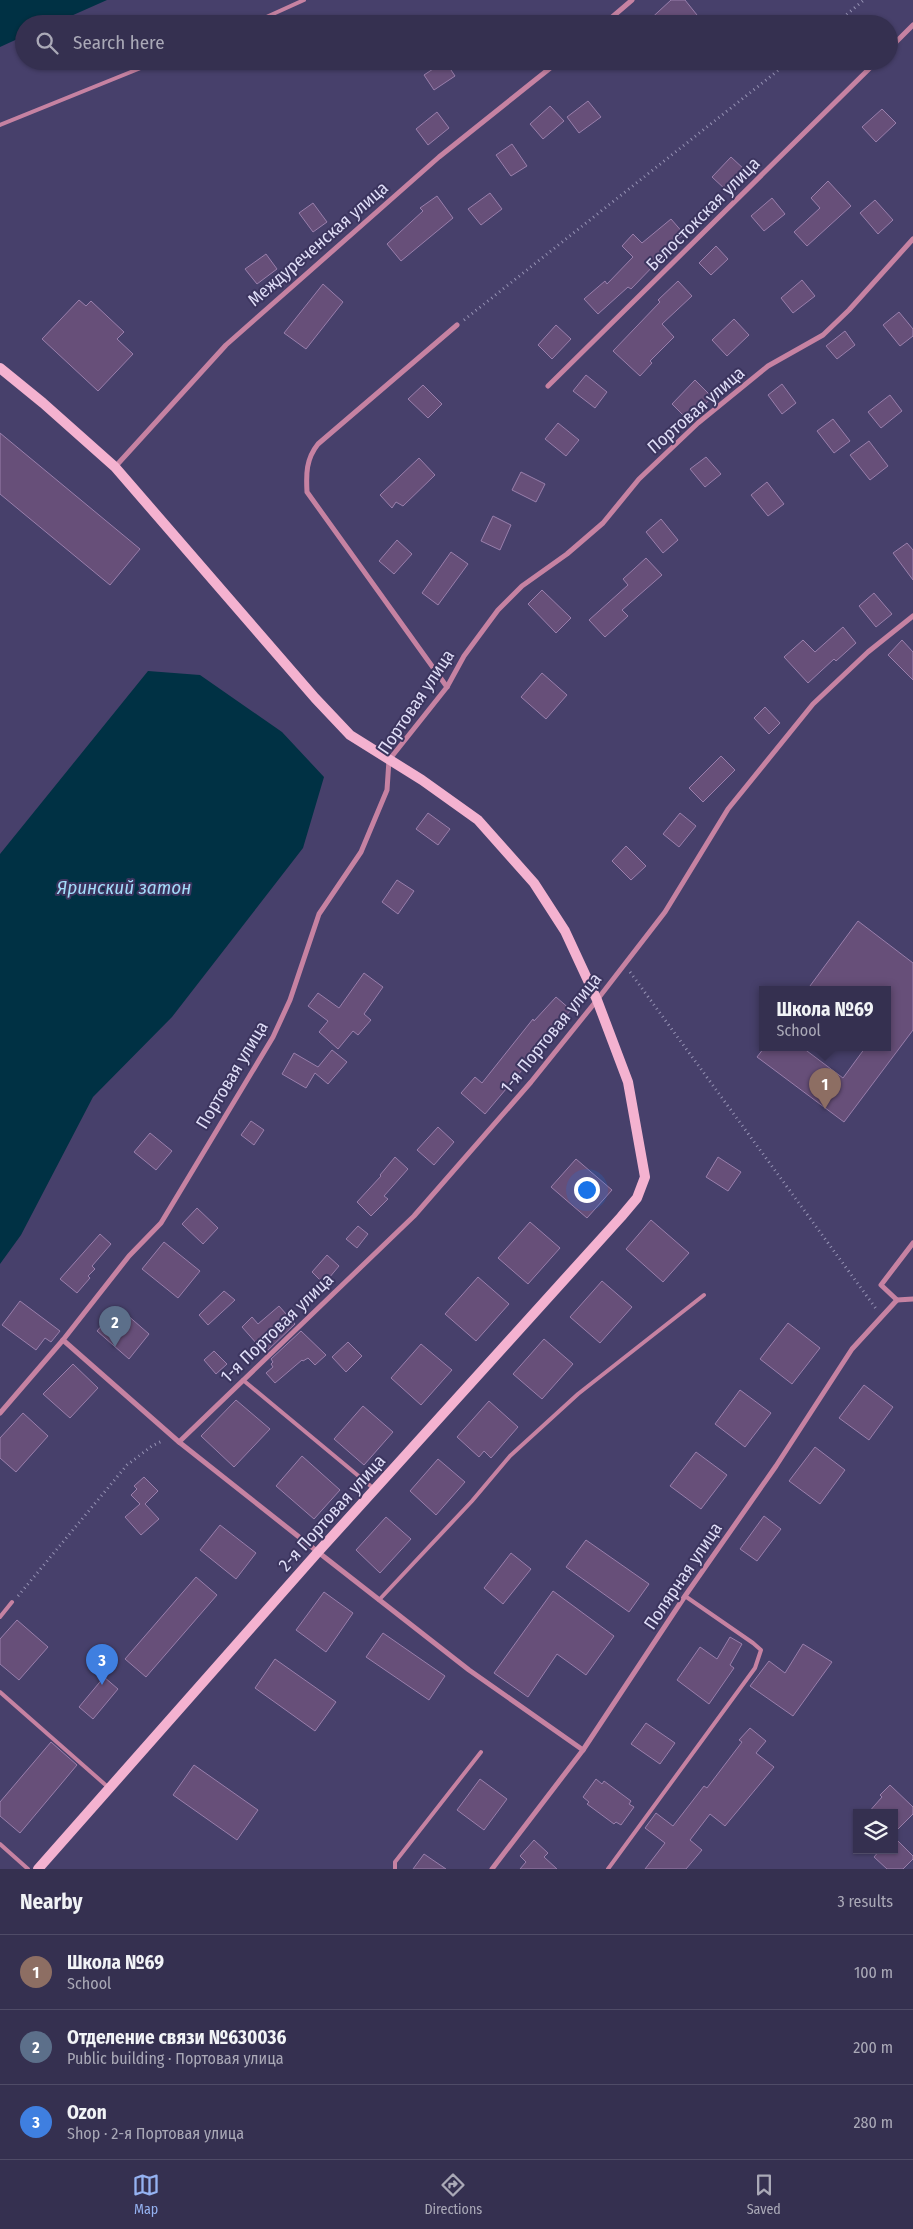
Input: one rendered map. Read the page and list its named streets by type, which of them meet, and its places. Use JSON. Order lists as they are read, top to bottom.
{
  "streets": {
    "street": [
      "Белостокская улица",
      "Междуреченская улица",
      "Портовая улица",
      "1-я Портовая улица",
      "2-я Портовая улица",
      "Полярная улица"
    ]
  },
  "crossings": [
    ["1-я Портовая улица", "2-я Портовая улица"]
  ],
  "water": ["Яринский затон"],
  "page": {
    "search": "Search here",
    "popup": ["Школа №69", "School"],
    "pins": ["1", "2", "3"],
    "heading": ["Nearby", "3 results"],
    "list": [
      {
        "mark": "1",
        "name": "Школа №69",
        "note": "School",
        "value": "100 m"
      },
      {
        "mark": "2",
        "name": "Отделение связи №630036",
        "note": "Public building · Портовая улица",
        "value": "200 m"
      },
      {
        "mark": "3",
        "name": "Ozon",
        "note": "Shop · 2-я Портовая улица",
        "value": "280 m"
      }
    ],
    "nav": ["Map", "Directions", "Saved"]
  }
}
